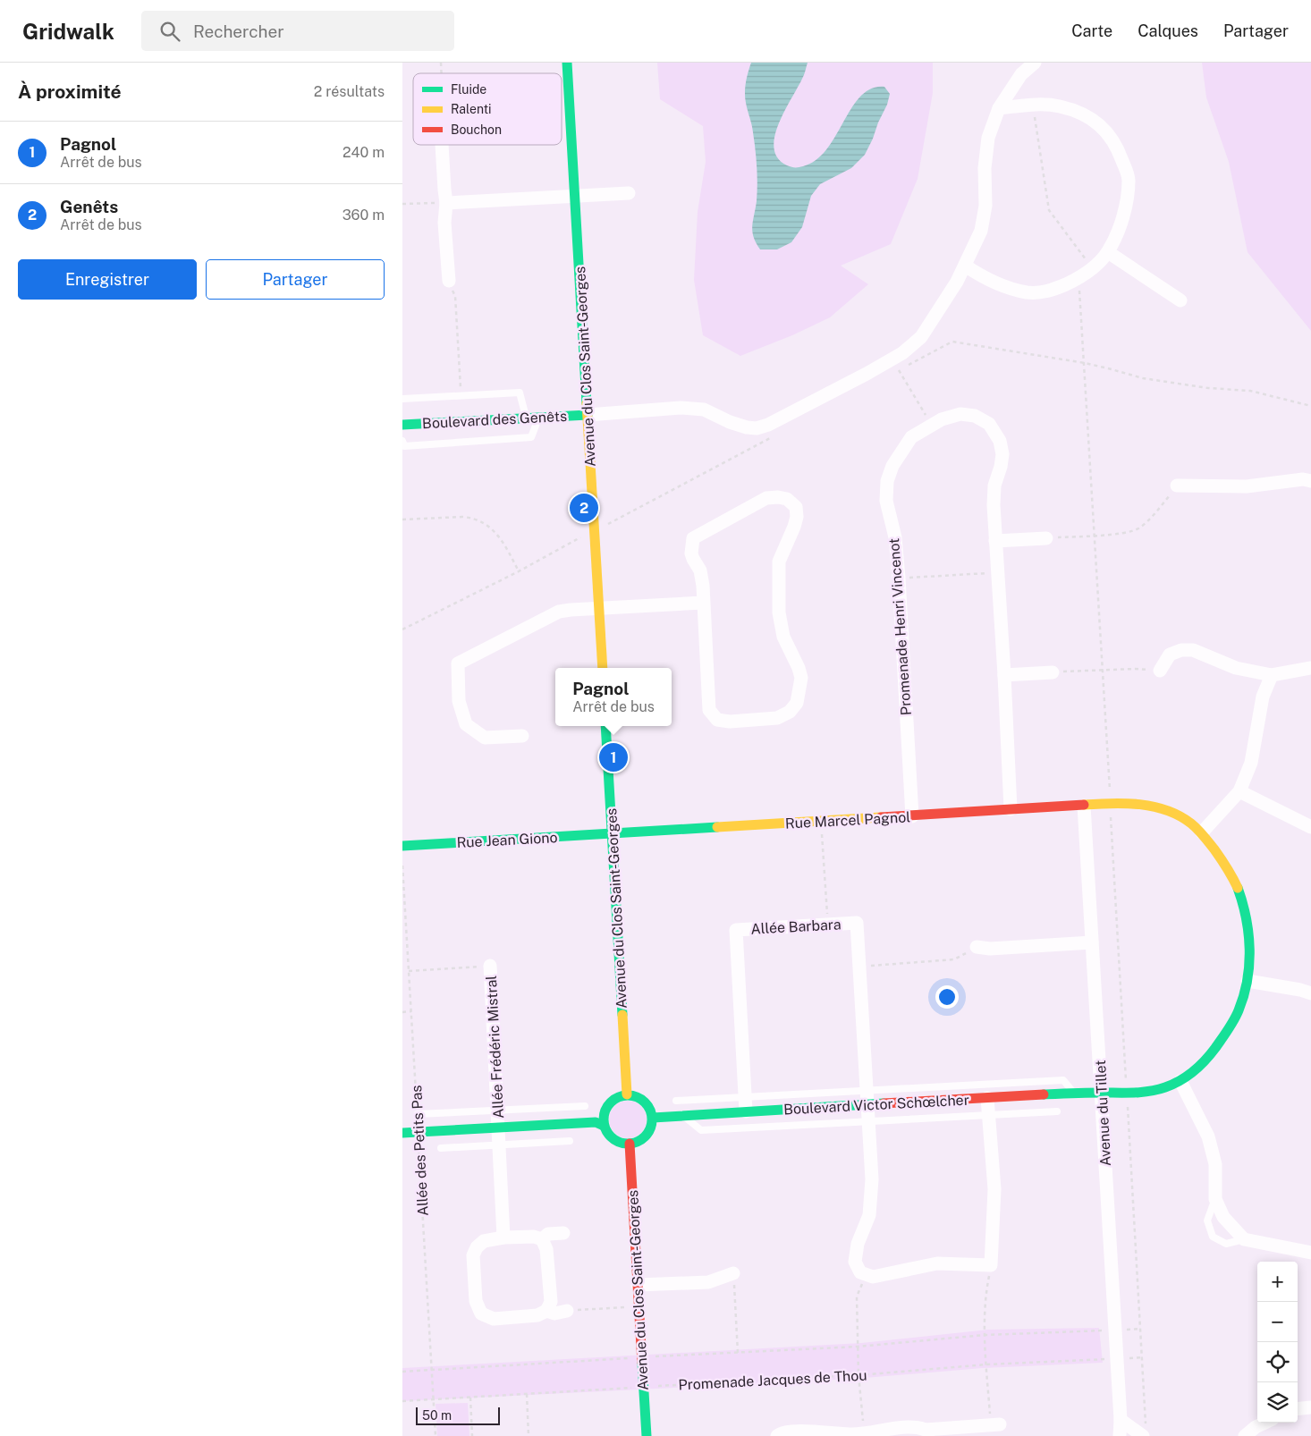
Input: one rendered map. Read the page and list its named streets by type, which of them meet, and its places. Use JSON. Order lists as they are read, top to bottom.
{
  "streets": {
    "street": [
      "Avenue du Clos Saint-Georges",
      "Boulevard des Genêts",
      "Promenade Henri Vincenot",
      "Rue Marcel Pagnol",
      "Rue Jean Giono",
      "Allée Barbara",
      "Allée Frédéric Mistral",
      "Boulevard Victor Schœlcher",
      "Avenue du Tillet"
    ],
    "path": ["Allée des Petits Pas", "Promenade Jacques de Thou"]
  },
  "crossings": [
    ["Avenue du Clos Saint-Georges", "Boulevard des Genêts"],
    ["Avenue du Clos Saint-Georges", "Rue Marcel Pagnol"],
    ["Avenue du Clos Saint-Georges", "Rue Jean Giono"],
    ["Avenue du Clos Saint-Georges", "Boulevard Victor Schœlcher"],
    ["Avenue du Clos Saint-Georges", "Promenade Jacques de Thou"],
    ["Promenade Henri Vincenot", "Rue Marcel Pagnol"],
    ["Rue Marcel Pagnol", "Rue Jean Giono"],
    ["Rue Marcel Pagnol", "Boulevard Victor Schœlcher"],
    ["Rue Marcel Pagnol", "Avenue du Tillet"],
    ["Allée Barbara", "Boulevard Victor Schœlcher"],
    ["Boulevard Victor Schœlcher", "Avenue du Tillet"],
    ["Avenue du Tillet", "Promenade Jacques de Thou"],
    ["Allée des Petits Pas", "Promenade Jacques de Thou"]
  ],
  "legend": ["Fluide", "Ralenti", "Bouchon"],
  "scale_bar": "50 m",
  "page": {
    "header": "Gridwalk",
    "search": "Rechercher",
    "nav": ["Carte", "Calques", "Partager"],
    "heading": ["À proximité", "2 résultats"],
    "list": [
      {
        "mark": "1",
        "name": "Pagnol",
        "note": "Arrêt de bus",
        "value": "240 m"
      },
      {
        "mark": "2",
        "name": "Genêts",
        "note": "Arrêt de bus",
        "value": "360 m"
      }
    ],
    "buttons": ["Enregistrer", "Partager"],
    "pins": ["2", "1"],
    "popup": ["Pagnol", "Arrêt de bus"],
    "map_buttons": ["+", "−"],
    "scale": "50 m"
  }
}
